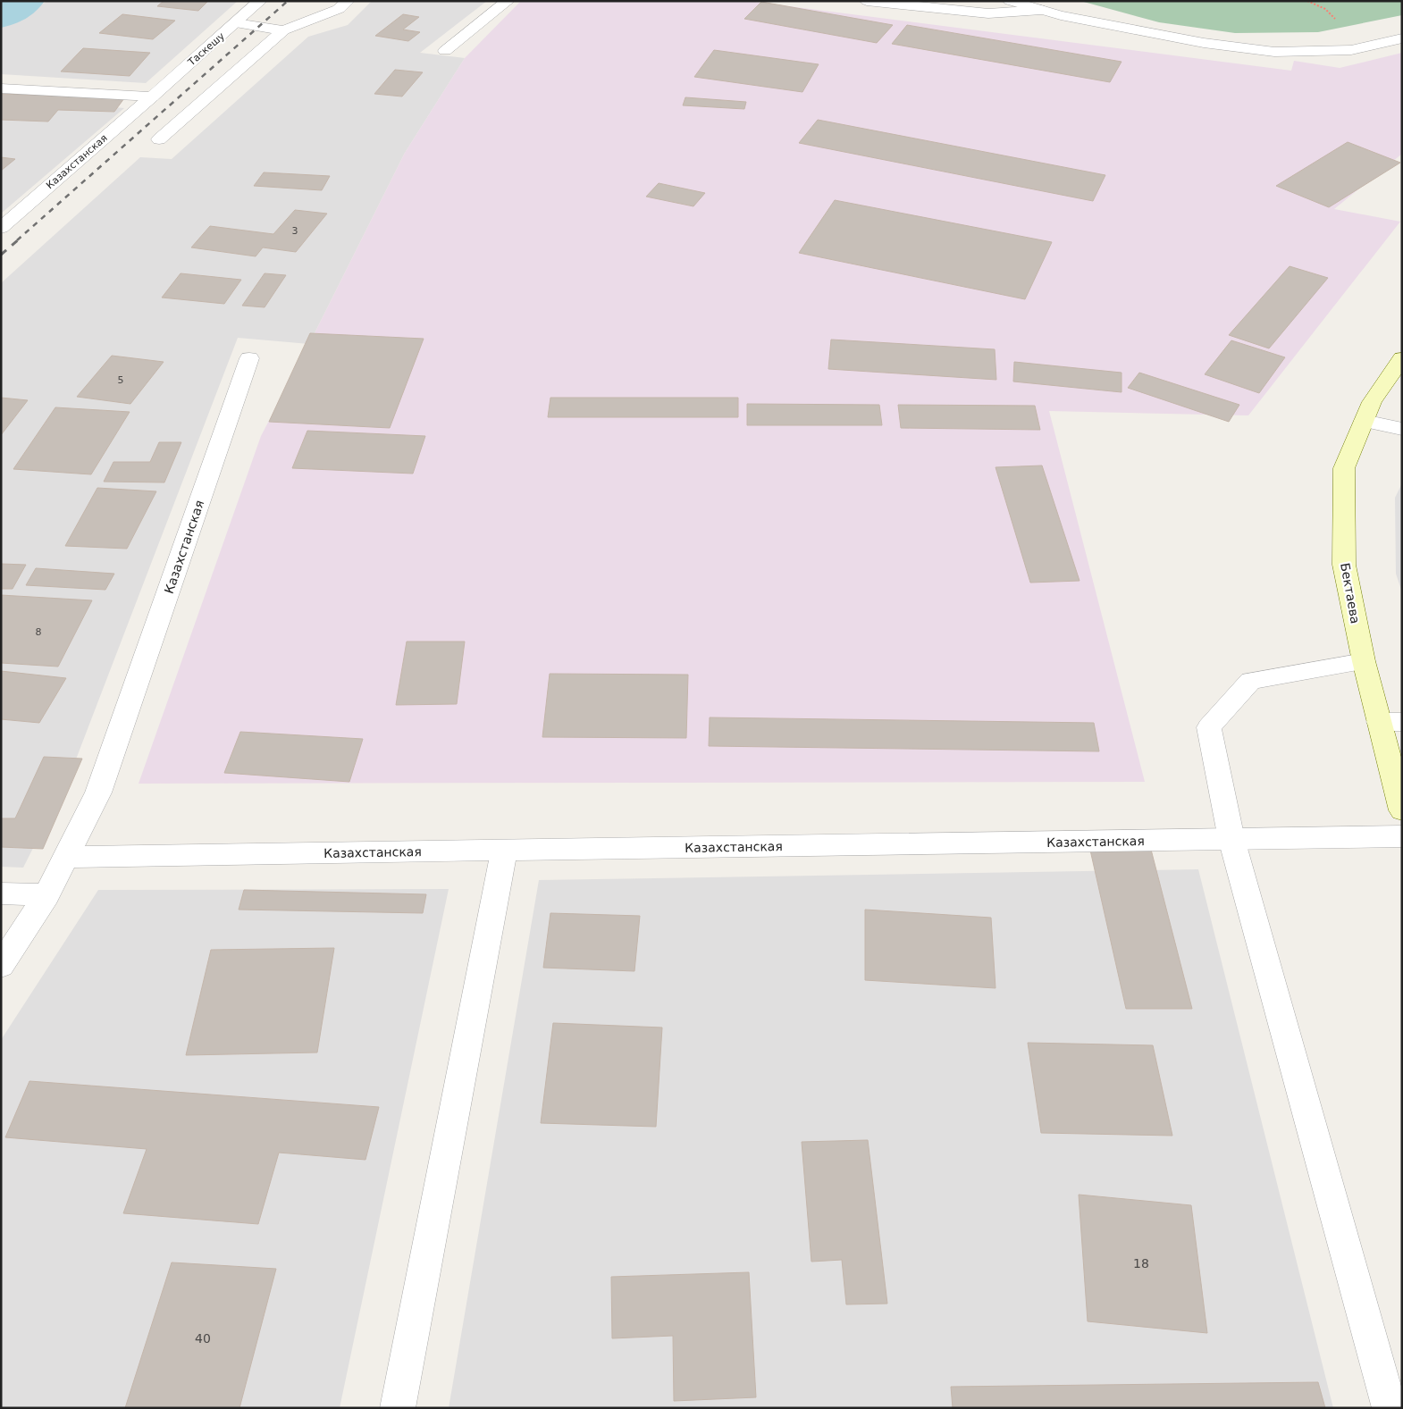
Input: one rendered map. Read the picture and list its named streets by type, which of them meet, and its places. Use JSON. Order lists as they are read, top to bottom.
{
  "streets": {
    "street": ["Таскешу", "Казахстанская", "Бектаева"]
  },
  "crossings": [
    ["Таскешу", "Казахстанская"]
  ],
  "house_numbers": [
    "3",
    "5",
    "8",
    "18",
    "40"
  ]
}
